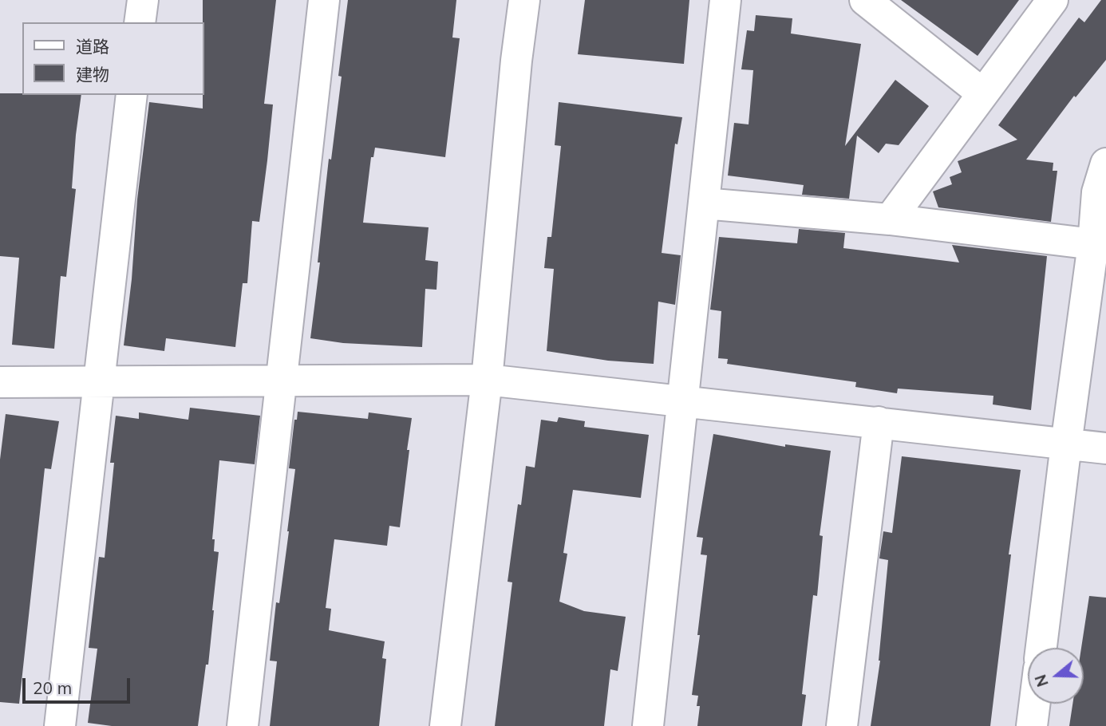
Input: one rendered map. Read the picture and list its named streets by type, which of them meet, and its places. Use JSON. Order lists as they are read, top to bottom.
{
  "legend": ["道路", "建物"],
  "scale_bar": "20 m",
  "north": "left"
}
